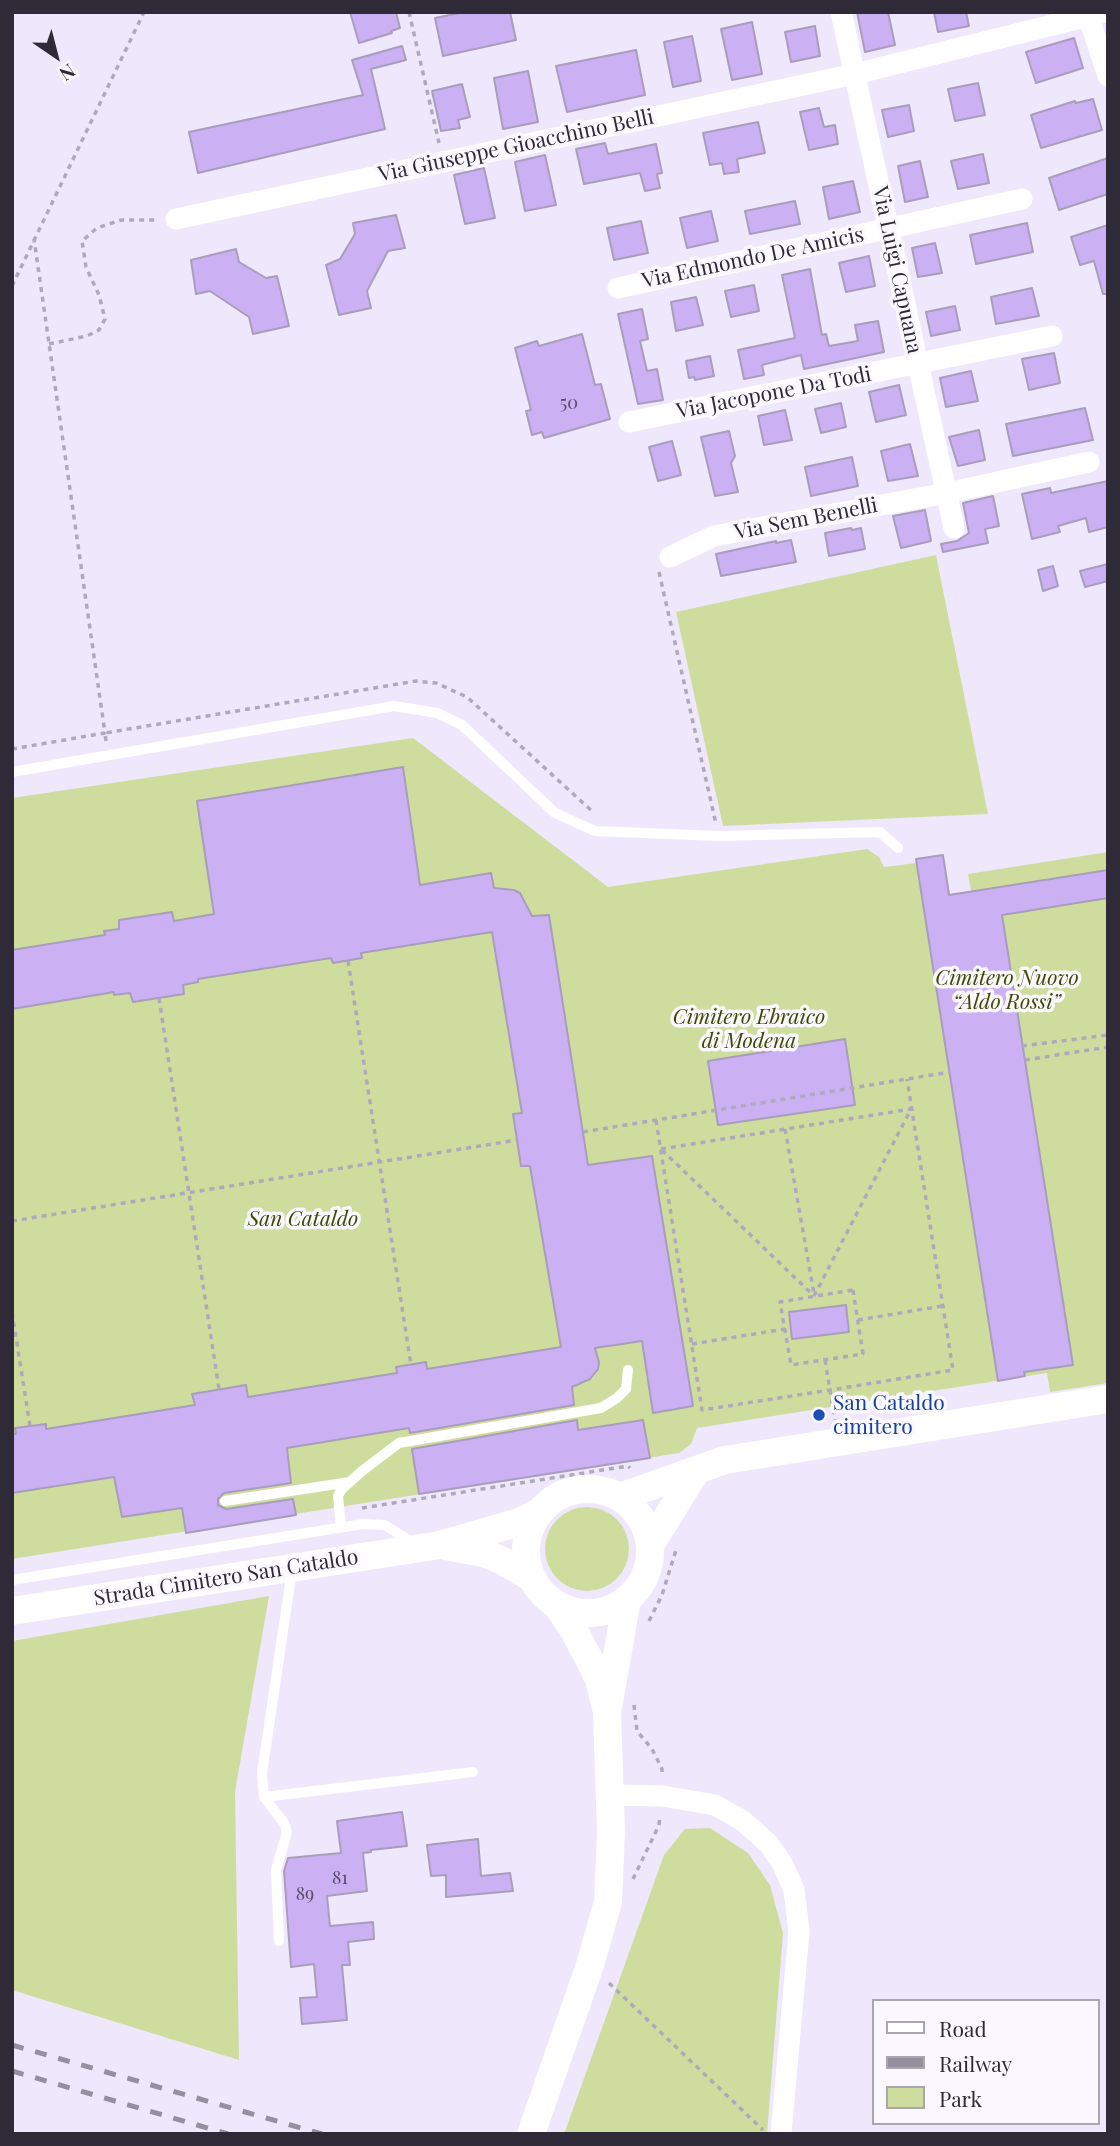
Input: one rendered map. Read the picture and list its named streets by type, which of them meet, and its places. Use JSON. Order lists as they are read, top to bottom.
{
  "streets": {
    "street": [
      "Via Giuseppe Gioacchino Belli",
      "Via Edmondo De Amicis",
      "Via Luigi Capuana",
      "Via Jacopone Da Todi",
      "Via Sem Benelli",
      "Strada Cimitero San Cataldo"
    ]
  },
  "crossings": [
    ["Via Giuseppe Gioacchino Belli", "Via Luigi Capuana"],
    ["Via Edmondo De Amicis", "Via Luigi Capuana"],
    ["Via Luigi Capuana", "Via Jacopone Da Todi"],
    ["Via Luigi Capuana", "Via Sem Benelli"]
  ],
  "parks": ["Cimitero Nuovo “Aldo Rossi”", "Cimitero Ebraico di Modena", "San Cataldo"],
  "places": ["San Cataldo cimitero"],
  "house_numbers": ["50", "81", "89"],
  "legend": ["Road", "Railway", "Park"],
  "north": "bottom right"
}
